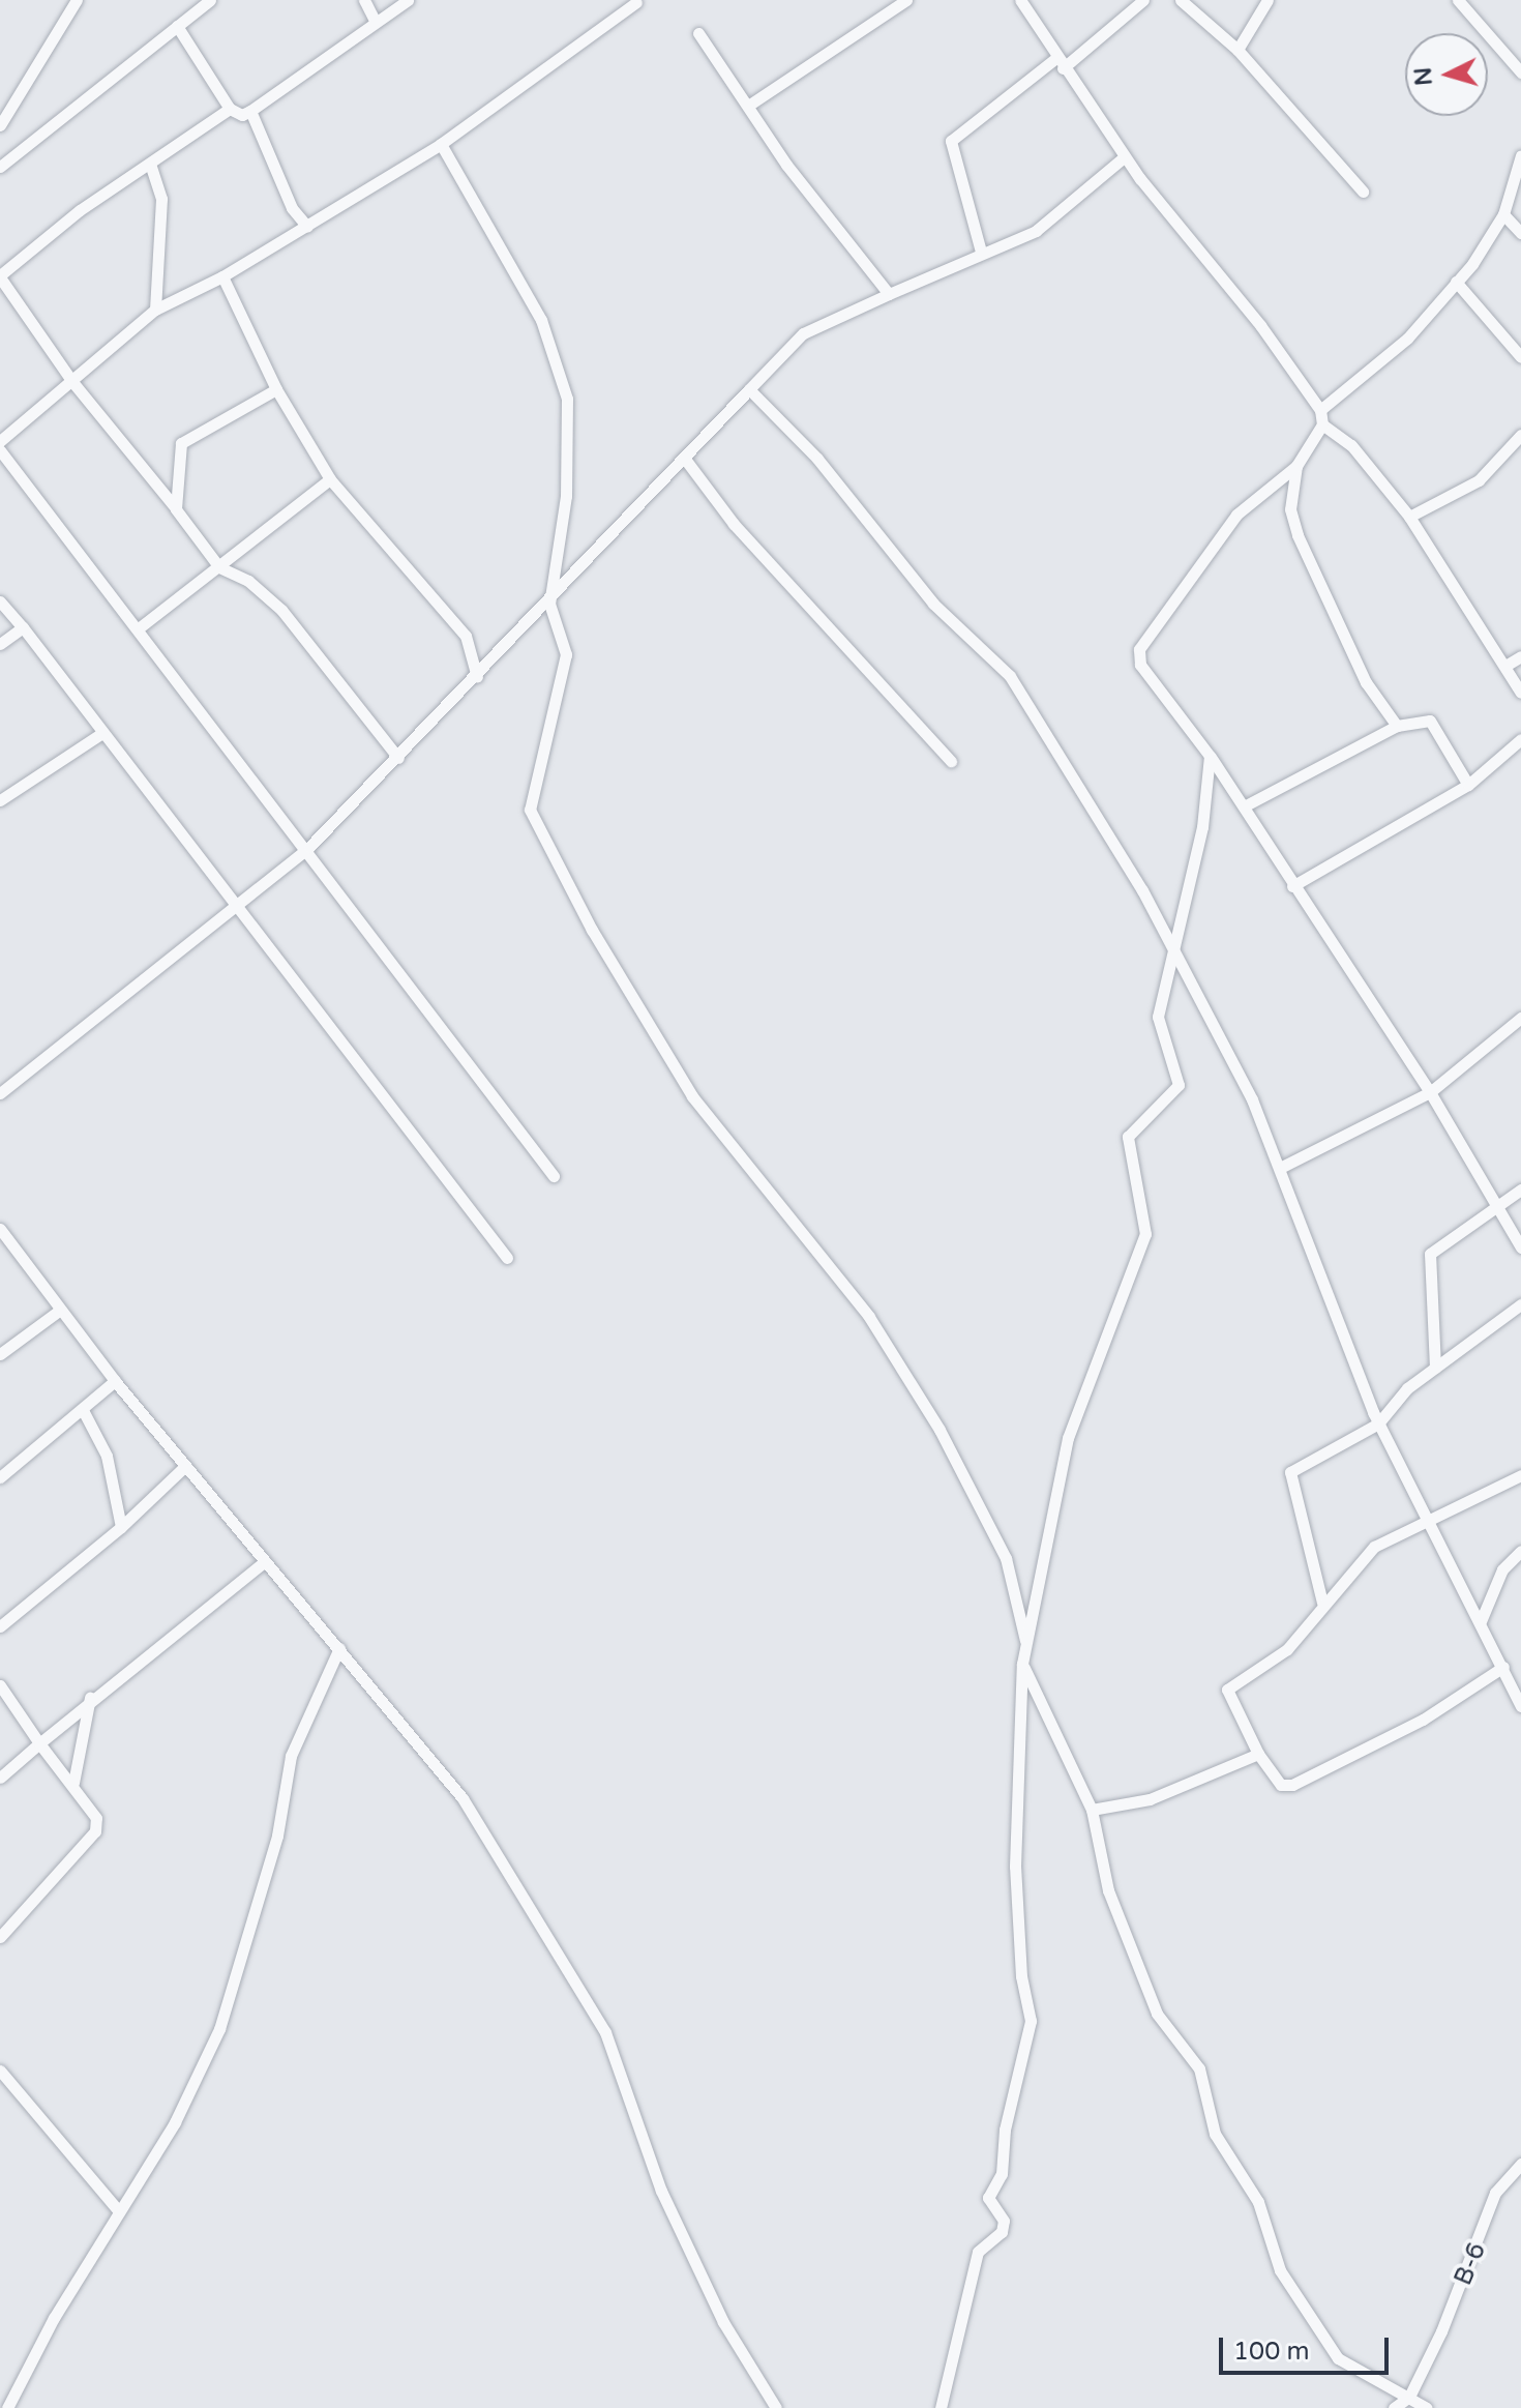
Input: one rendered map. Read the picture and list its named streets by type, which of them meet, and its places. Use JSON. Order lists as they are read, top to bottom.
{
  "streets": {
    "street": ["B-6"]
  },
  "scale_bar": "100 m",
  "north": "left"
}
